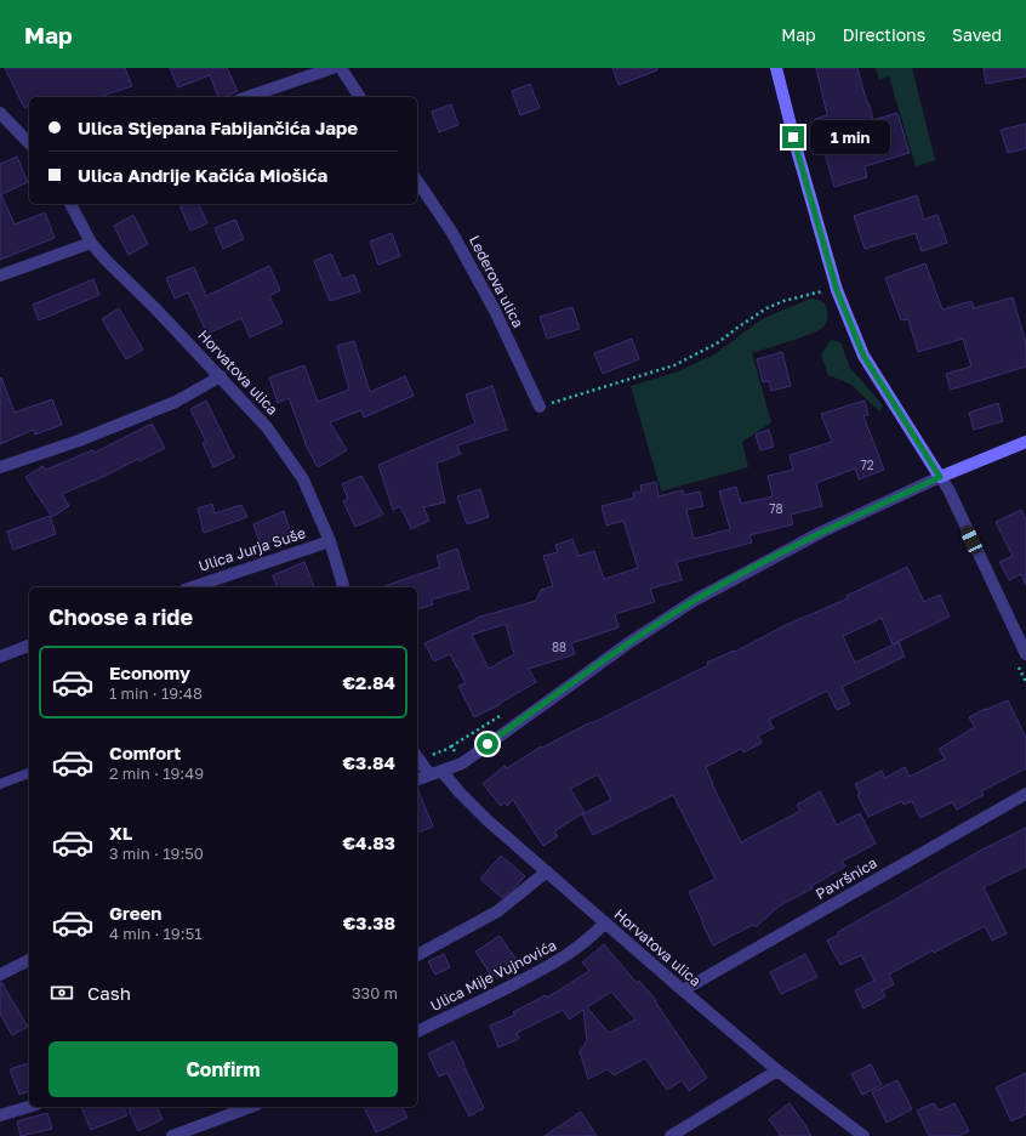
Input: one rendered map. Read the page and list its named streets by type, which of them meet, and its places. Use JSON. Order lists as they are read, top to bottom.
{
  "streets": {
    "street": [
      "Lederova ulica",
      "Horvatova ulica",
      "Ulica Jurja Suše",
      "Pavršnica",
      "Ulica Mije Vujnovića"
    ]
  },
  "crossings": [
    ["Horvatova ulica", "Ulica Jurja Suše"],
    ["Horvatova ulica", "Pavršnica"],
    ["Horvatova ulica", "Ulica Mije Vujnovića"]
  ],
  "house_numbers": ["72", "78", "88"],
  "page": {
    "header": "Map",
    "nav": ["Map", "Directions", "Saved"],
    "banner": ["Ulica Stjepana Fabijančića Jape", "Ulica Andrije Kačića Miošića"],
    "bubble": "1 min",
    "heading": "Choose a ride",
    "list": [
      {
        "name": "Economy",
        "note": "1 min · 19:48",
        "value": "€2.84"
      },
      {
        "name": "Comfort",
        "note": "2 min · 19:49",
        "value": "€3.84"
      },
      {
        "name": "XL",
        "note": "3 min · 19:50",
        "value": "€4.83"
      },
      {
        "name": "Green",
        "note": "4 min · 19:51",
        "value": "€3.38"
      }
    ],
    "pay": ["Cash", "330 m"],
    "buttons": "Confirm"
  }
}
